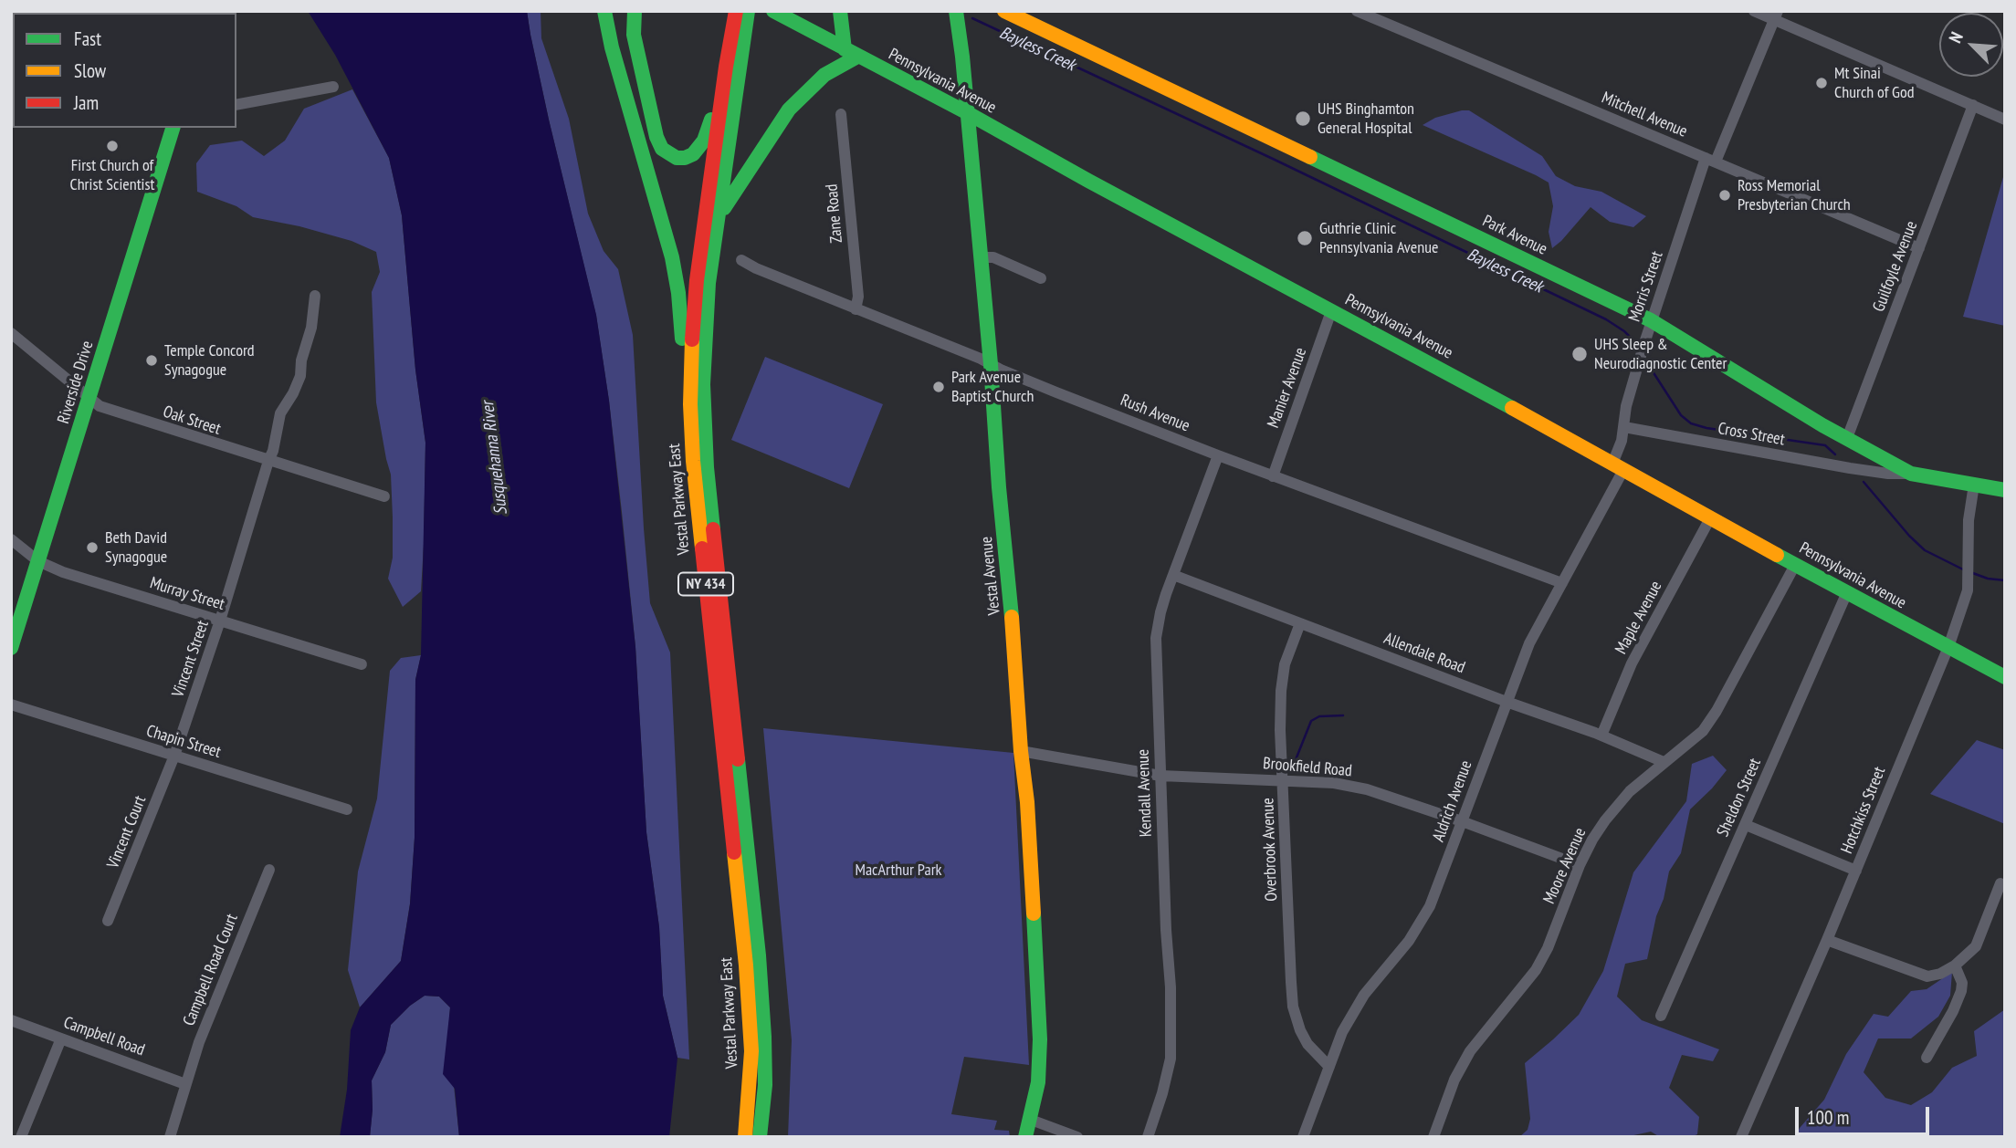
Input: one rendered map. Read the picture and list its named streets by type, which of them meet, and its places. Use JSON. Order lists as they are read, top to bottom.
{
  "streets": {
    "main road": [
      "Pennsylvania Avenue",
      "Park Avenue",
      "Riverside Drive",
      "Vestal Parkway East",
      "Vestal Avenue",
      "NY 434"
    ],
    "street": [
      "Mitchell Avenue",
      "Zane Road",
      "Guilfoyle Avenue",
      "Morris Street",
      "Manier Avenue",
      "Rush Avenue",
      "Oak Street",
      "Cross Street",
      "Murray Street",
      "Maple Avenue",
      "Allendale Road",
      "Vincent Street",
      "Chapin Street",
      "Brookfield Road",
      "Kendall Avenue",
      "Sheldon Street",
      "Aldrich Avenue",
      "Hotchkiss Street",
      "Vincent Court",
      "Overbrook Avenue",
      "Moore Avenue",
      "Campbell Road Court",
      "Campbell Road"
    ]
  },
  "crossings": [
    ["Pennsylvania Avenue", "Manier Avenue"],
    ["Pennsylvania Avenue", "Vestal Avenue"],
    ["Pennsylvania Avenue", "Maple Avenue"],
    ["Pennsylvania Avenue", "Sheldon Street"],
    ["Pennsylvania Avenue", "Aldrich Avenue"],
    ["Pennsylvania Avenue", "Hotchkiss Street"],
    ["Pennsylvania Avenue", "Moore Avenue"],
    ["Mitchell Avenue", "Guilfoyle Avenue"],
    ["Mitchell Avenue", "Morris Street"],
    ["Zane Road", "Rush Avenue"],
    ["Park Avenue", "Guilfoyle Avenue"],
    ["Park Avenue", "Morris Street"],
    ["Park Avenue", "Cross Street"],
    ["Park Avenue", "Hotchkiss Street"],
    ["Morris Street", "Cross Street"],
    ["Riverside Drive", "Oak Street"],
    ["Riverside Drive", "Murray Street"],
    ["Manier Avenue", "Rush Avenue"],
    ["Rush Avenue", "Vestal Avenue"],
    ["Rush Avenue", "Kendall Avenue"],
    ["Rush Avenue", "Aldrich Avenue"],
    ["Oak Street", "Vincent Street"],
    ["Vestal Avenue", "Brookfield Road"],
    ["Murray Street", "Vincent Street"],
    ["Maple Avenue", "Allendale Road"],
    ["Allendale Road", "Kendall Avenue"],
    ["Allendale Road", "Aldrich Avenue"],
    ["Allendale Road", "Overbrook Avenue"],
    ["Allendale Road", "Moore Avenue"],
    ["Vincent Street", "Chapin Street"],
    ["Vincent Street", "Vincent Court"],
    ["Chapin Street", "Vincent Court"],
    ["Brookfield Road", "Kendall Avenue"],
    ["Brookfield Road", "Aldrich Avenue"],
    ["Brookfield Road", "Overbrook Avenue"],
    ["Brookfield Road", "Moore Avenue"],
    ["Aldrich Avenue", "Overbrook Avenue"],
    ["Campbell Road Court", "Campbell Road"]
  ],
  "water": ["Bayless Creek", "Susquehanna River"],
  "parks": ["MacArthur Park"],
  "places": [
    "Mt Sinai Church of God",
    "UHS Binghamton General Hospital",
    "First Church of Christ Scientist",
    "Ross Memorial Presbyterian Church",
    "Guthrie Clinic Pennsylvania Avenue",
    "UHS Sleep & Neurodiagnostic Center",
    "Temple Concord Synagogue",
    "Park Avenue Baptist Church",
    "Beth David Synagogue"
  ],
  "legend": ["Fast", "Slow", "Jam"],
  "scale_bar": "100 m",
  "north": "top left"
}
